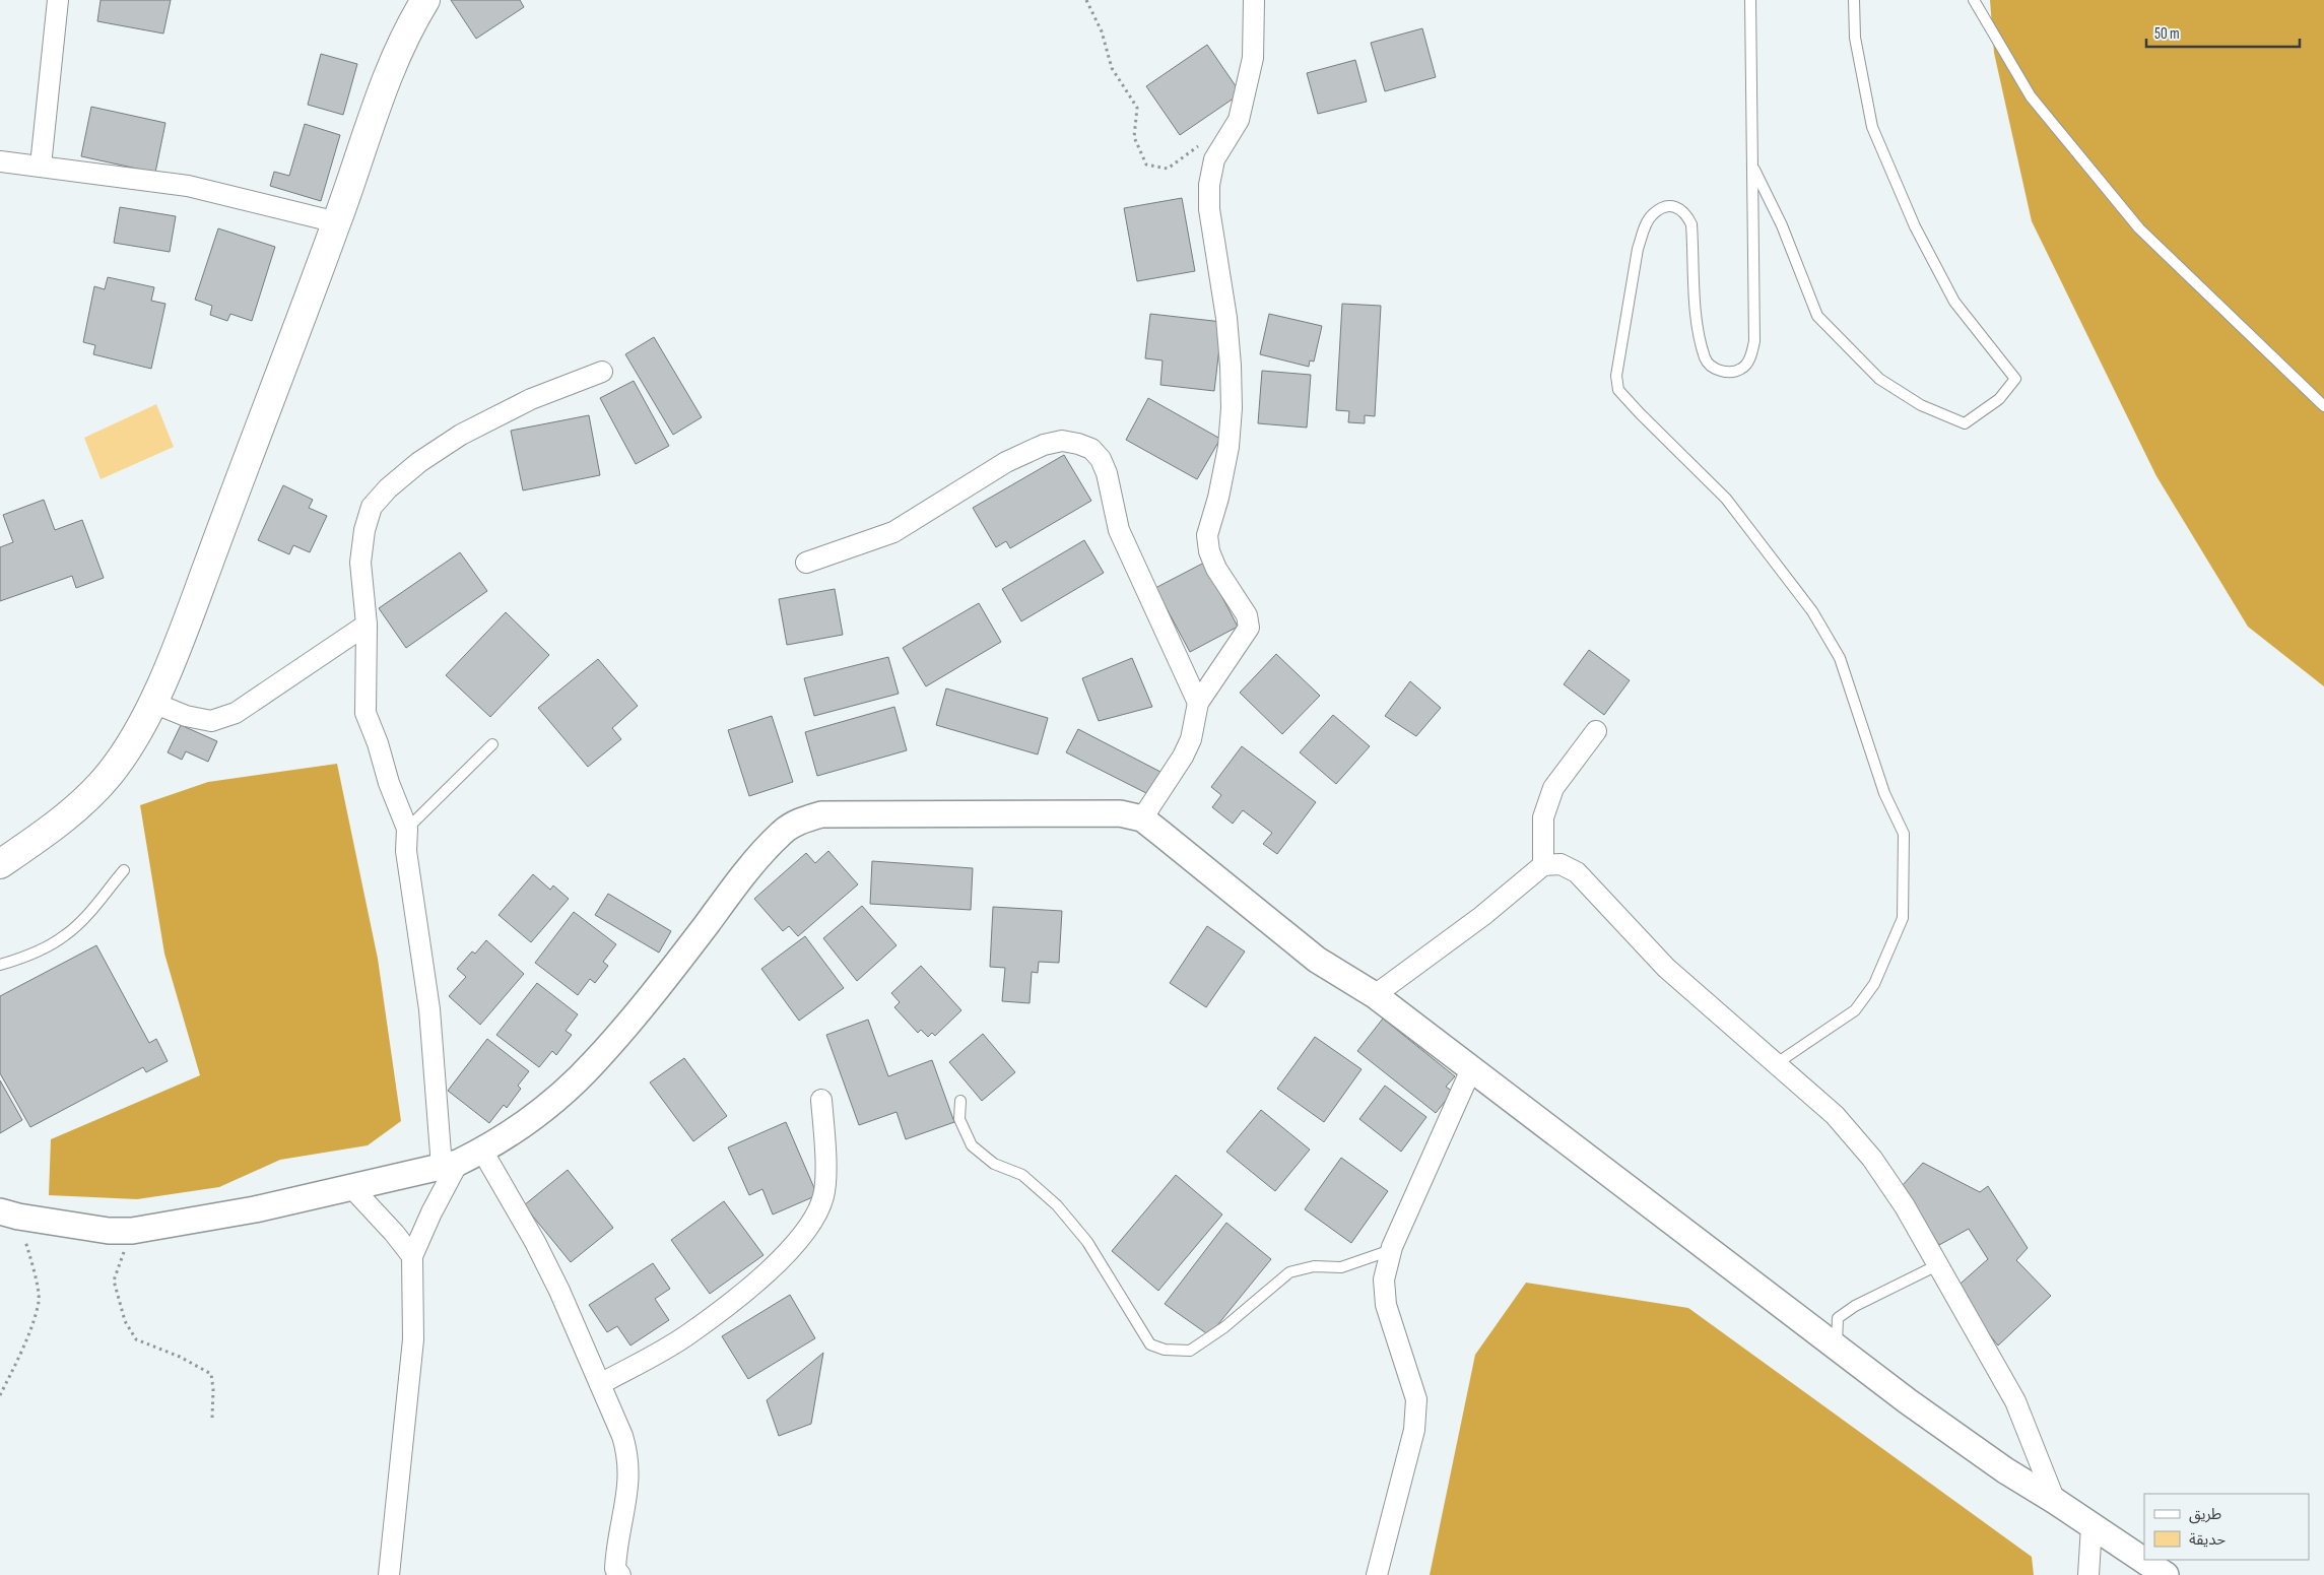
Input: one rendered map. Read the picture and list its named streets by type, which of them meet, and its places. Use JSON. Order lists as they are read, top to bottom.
{
  "legend": ["طريق", "حديقة"],
  "scale_bar": "50 m"
}
